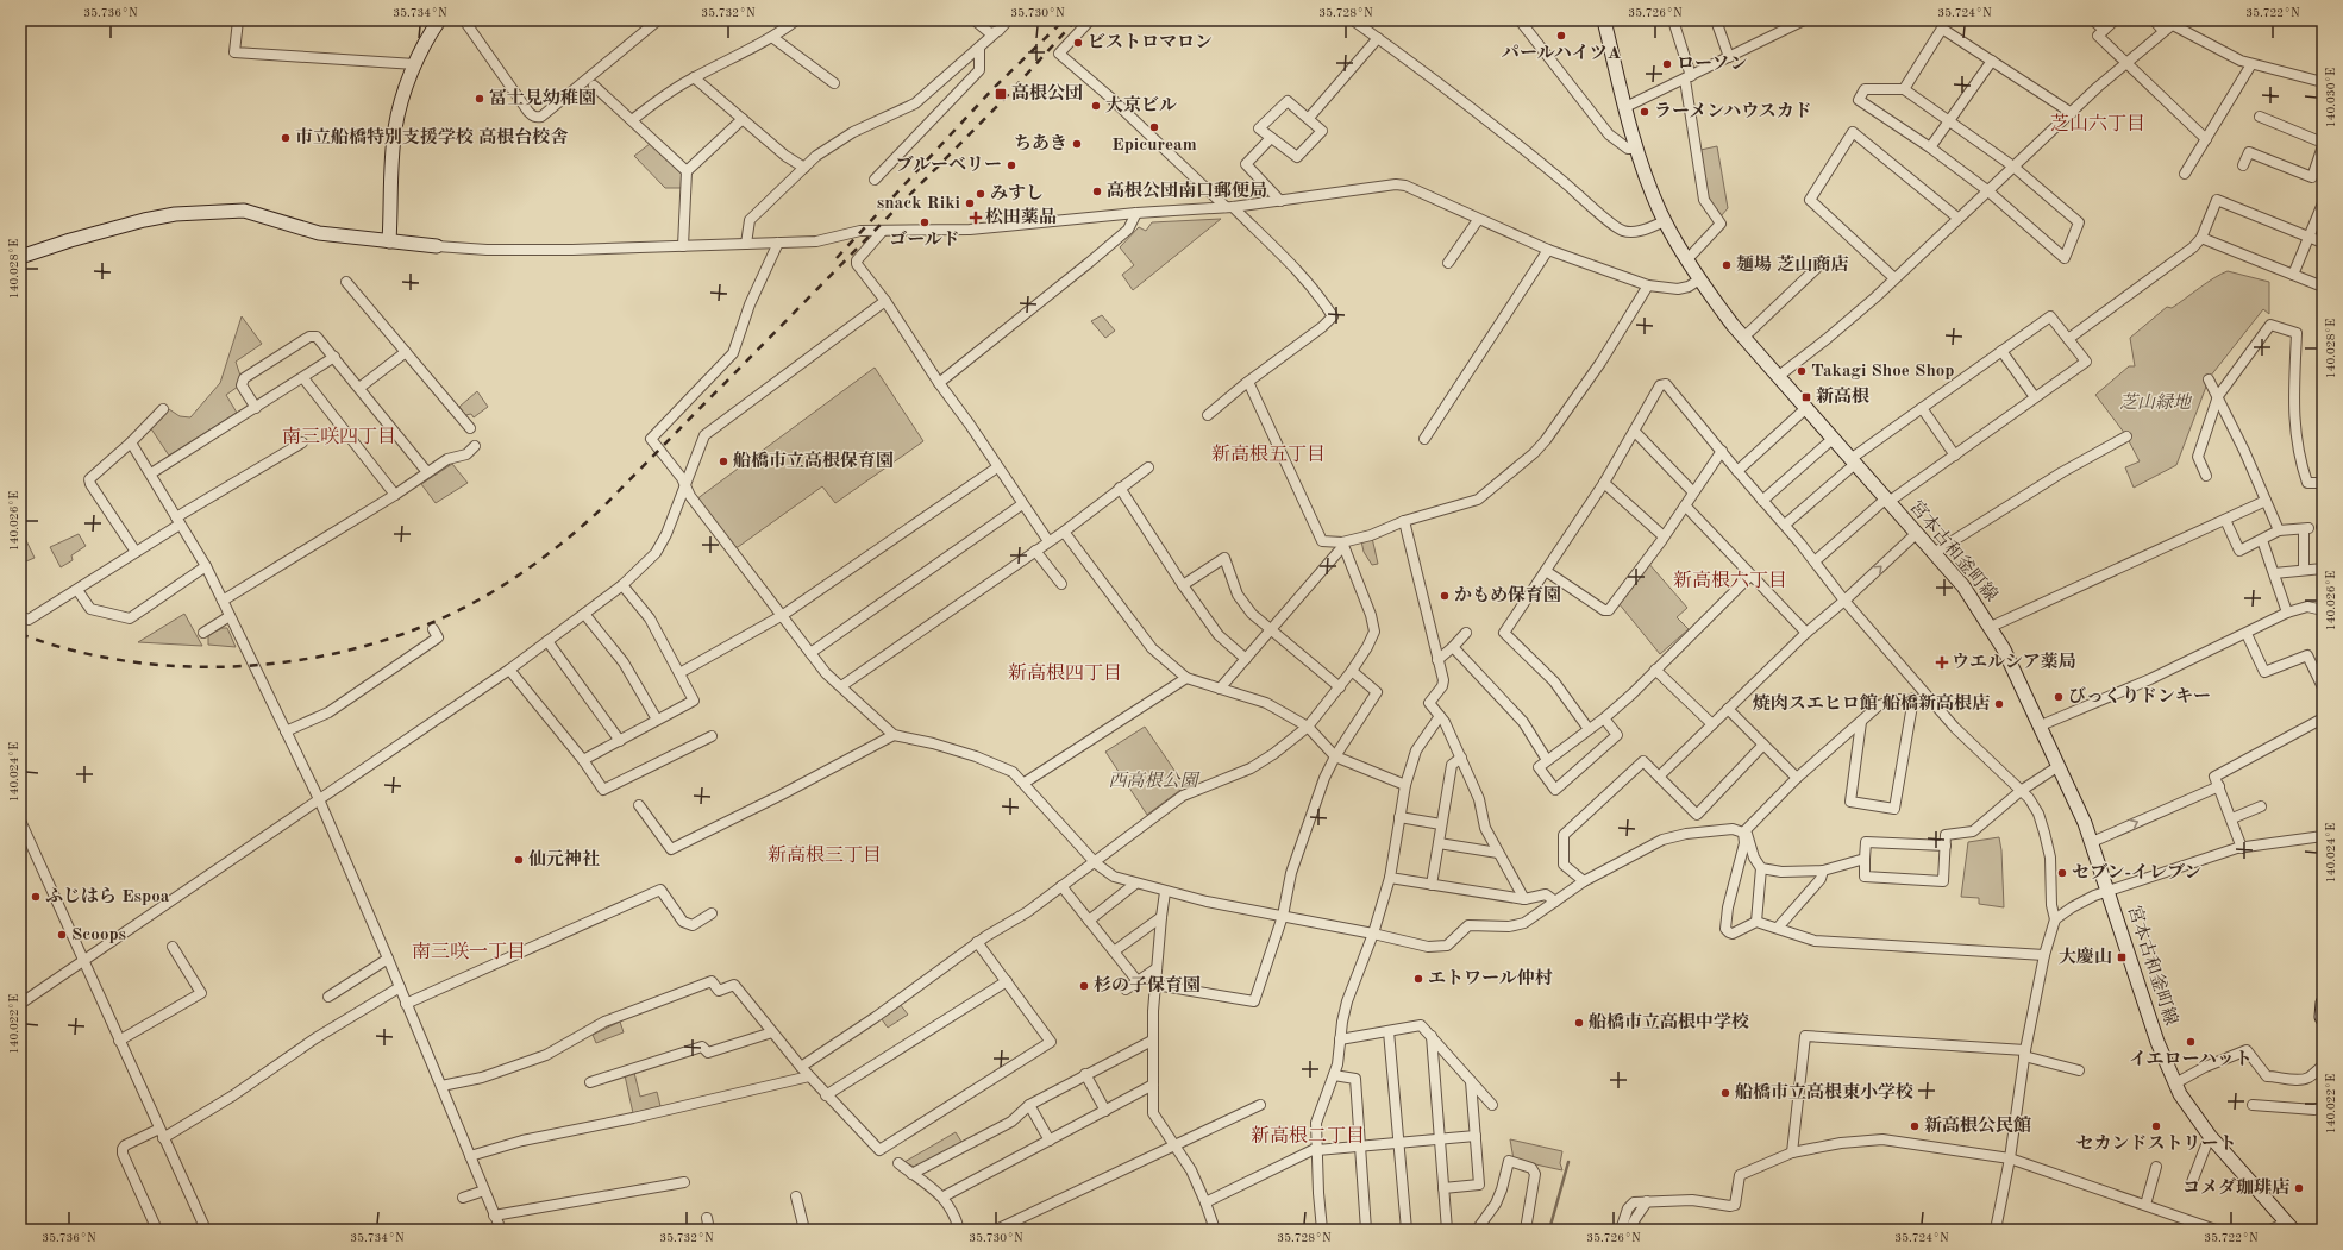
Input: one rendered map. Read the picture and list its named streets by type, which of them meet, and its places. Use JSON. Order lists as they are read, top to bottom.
{
  "streets": {
    "street": ["宮本古和釜町線"]
  },
  "districts": [
    "芝山六丁目",
    "南三咲四丁目",
    "新高根五丁目",
    "新高根六丁目",
    "新高根四丁目",
    "新高根三丁目",
    "南三咲一丁目",
    "新高根二丁目"
  ],
  "parks": ["芝山緑地", "西高根公園"],
  "places": {
    "other": [
      "パールハイツA",
      "ビストロマロン",
      "ローソン",
      "冨士見幼稚園",
      "大京ビル",
      "ラーメンハウスカド",
      "Epicuream",
      "市立船橋特別支援学校 高根台校舎",
      "ちあき",
      "ブルーベリー",
      "高根公団南口郵便局",
      "みすし",
      "snack Riki",
      "ゴールド",
      "麺場 芝山商店",
      "Takagi Shoe Shop",
      "船橋市立高根保育園",
      "かもめ保育園",
      "びっくりドンキー",
      "焼肉スエヒロ館 船橋新高根店",
      "仙元神社",
      "セブン-イレブン",
      "ふじはら Espoa",
      "Scoops",
      "エトワール仲村",
      "杉の子保育園",
      "船橋市立高根中学校",
      "イエローハット",
      "船橋市立高根東小学校",
      "新高根公民館",
      "セカンドストリート",
      "コメダ珈琲店"
    ],
    "transit": ["高根公団", "新高根", "大慶山"],
    "health": ["松田薬品", "ウエルシア薬局"]
  },
  "coordinates": [
    "35.736°N",
    "35.734°N",
    "35.732°N",
    "35.730°N",
    "35.728°N",
    "35.726°N",
    "35.724°N",
    "35.722°N",
    "140.030°E",
    "140.028°E",
    "140.026°E",
    "140.024°E",
    "140.022°E"
  ]
}
